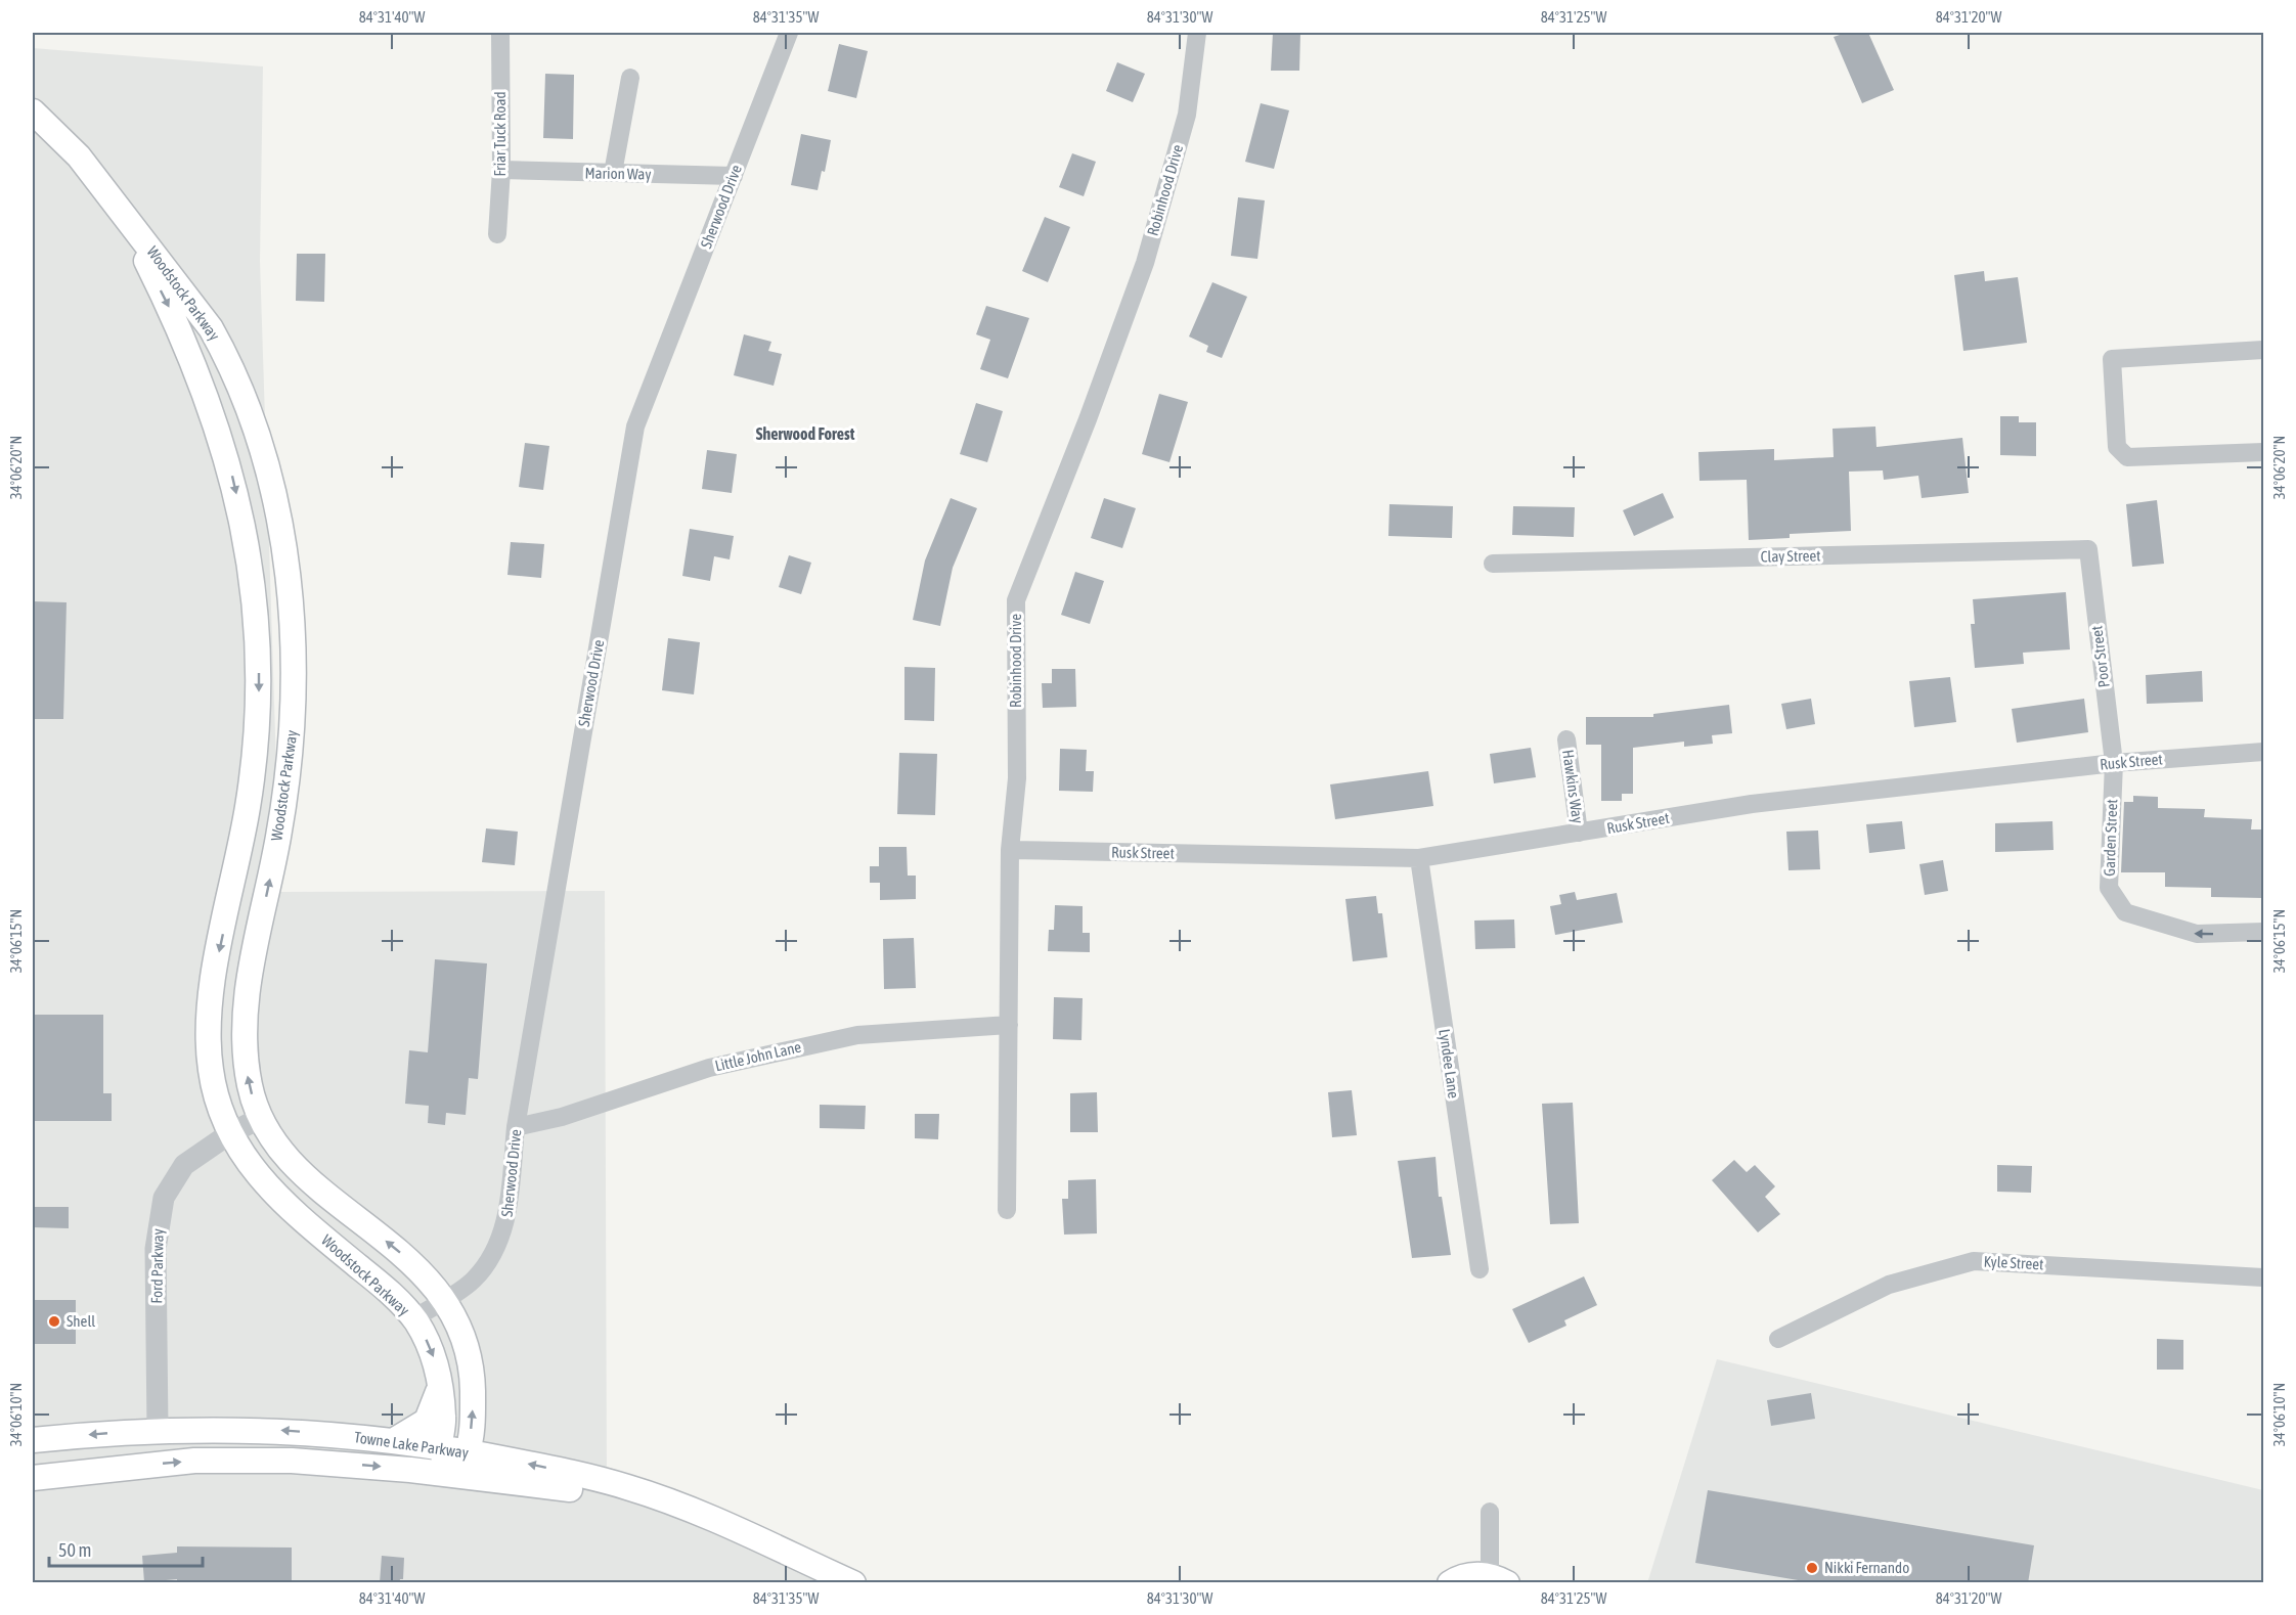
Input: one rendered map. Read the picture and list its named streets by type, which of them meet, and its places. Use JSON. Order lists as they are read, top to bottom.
{
  "streets": {
    "main road": ["Woodstock Parkway", "Towne Lake Parkway"],
    "street": [
      "Friar Tuck Road",
      "Marion Way",
      "Robinhood Drive",
      "Sherwood Drive",
      "Clay Street",
      "Poor Street",
      "Rusk Street",
      "Hawkins Way",
      "Garden Street",
      "Little John Lane",
      "Lyndee Lane",
      "Kyle Street",
      "Ford Parkway"
    ]
  },
  "crossings": [
    ["Friar Tuck Road", "Marion Way"],
    ["Marion Way", "Sherwood Drive"],
    ["Robinhood Drive", "Rusk Street"],
    ["Robinhood Drive", "Little John Lane"],
    ["Sherwood Drive", "Woodstock Parkway"],
    ["Sherwood Drive", "Little John Lane"],
    ["Woodstock Parkway", "Ford Parkway"],
    ["Woodstock Parkway", "Towne Lake Parkway"],
    ["Clay Street", "Poor Street"],
    ["Poor Street", "Rusk Street"],
    ["Poor Street", "Garden Street"],
    ["Rusk Street", "Hawkins Way"],
    ["Rusk Street", "Garden Street"],
    ["Rusk Street", "Lyndee Lane"],
    ["Ford Parkway", "Towne Lake Parkway"]
  ],
  "districts": ["Sherwood Forest"],
  "places": ["Shell", "Nikki Fernando"],
  "scale_bar": "50 m",
  "coordinates": [
    "84°31'40\"W",
    "84°31'35\"W",
    "84°31'30\"W",
    "84°31'25\"W",
    "84°31'20\"W",
    "34°06'20\"N",
    "34°06'15\"N",
    "34°06'10\"N"
  ]
}
